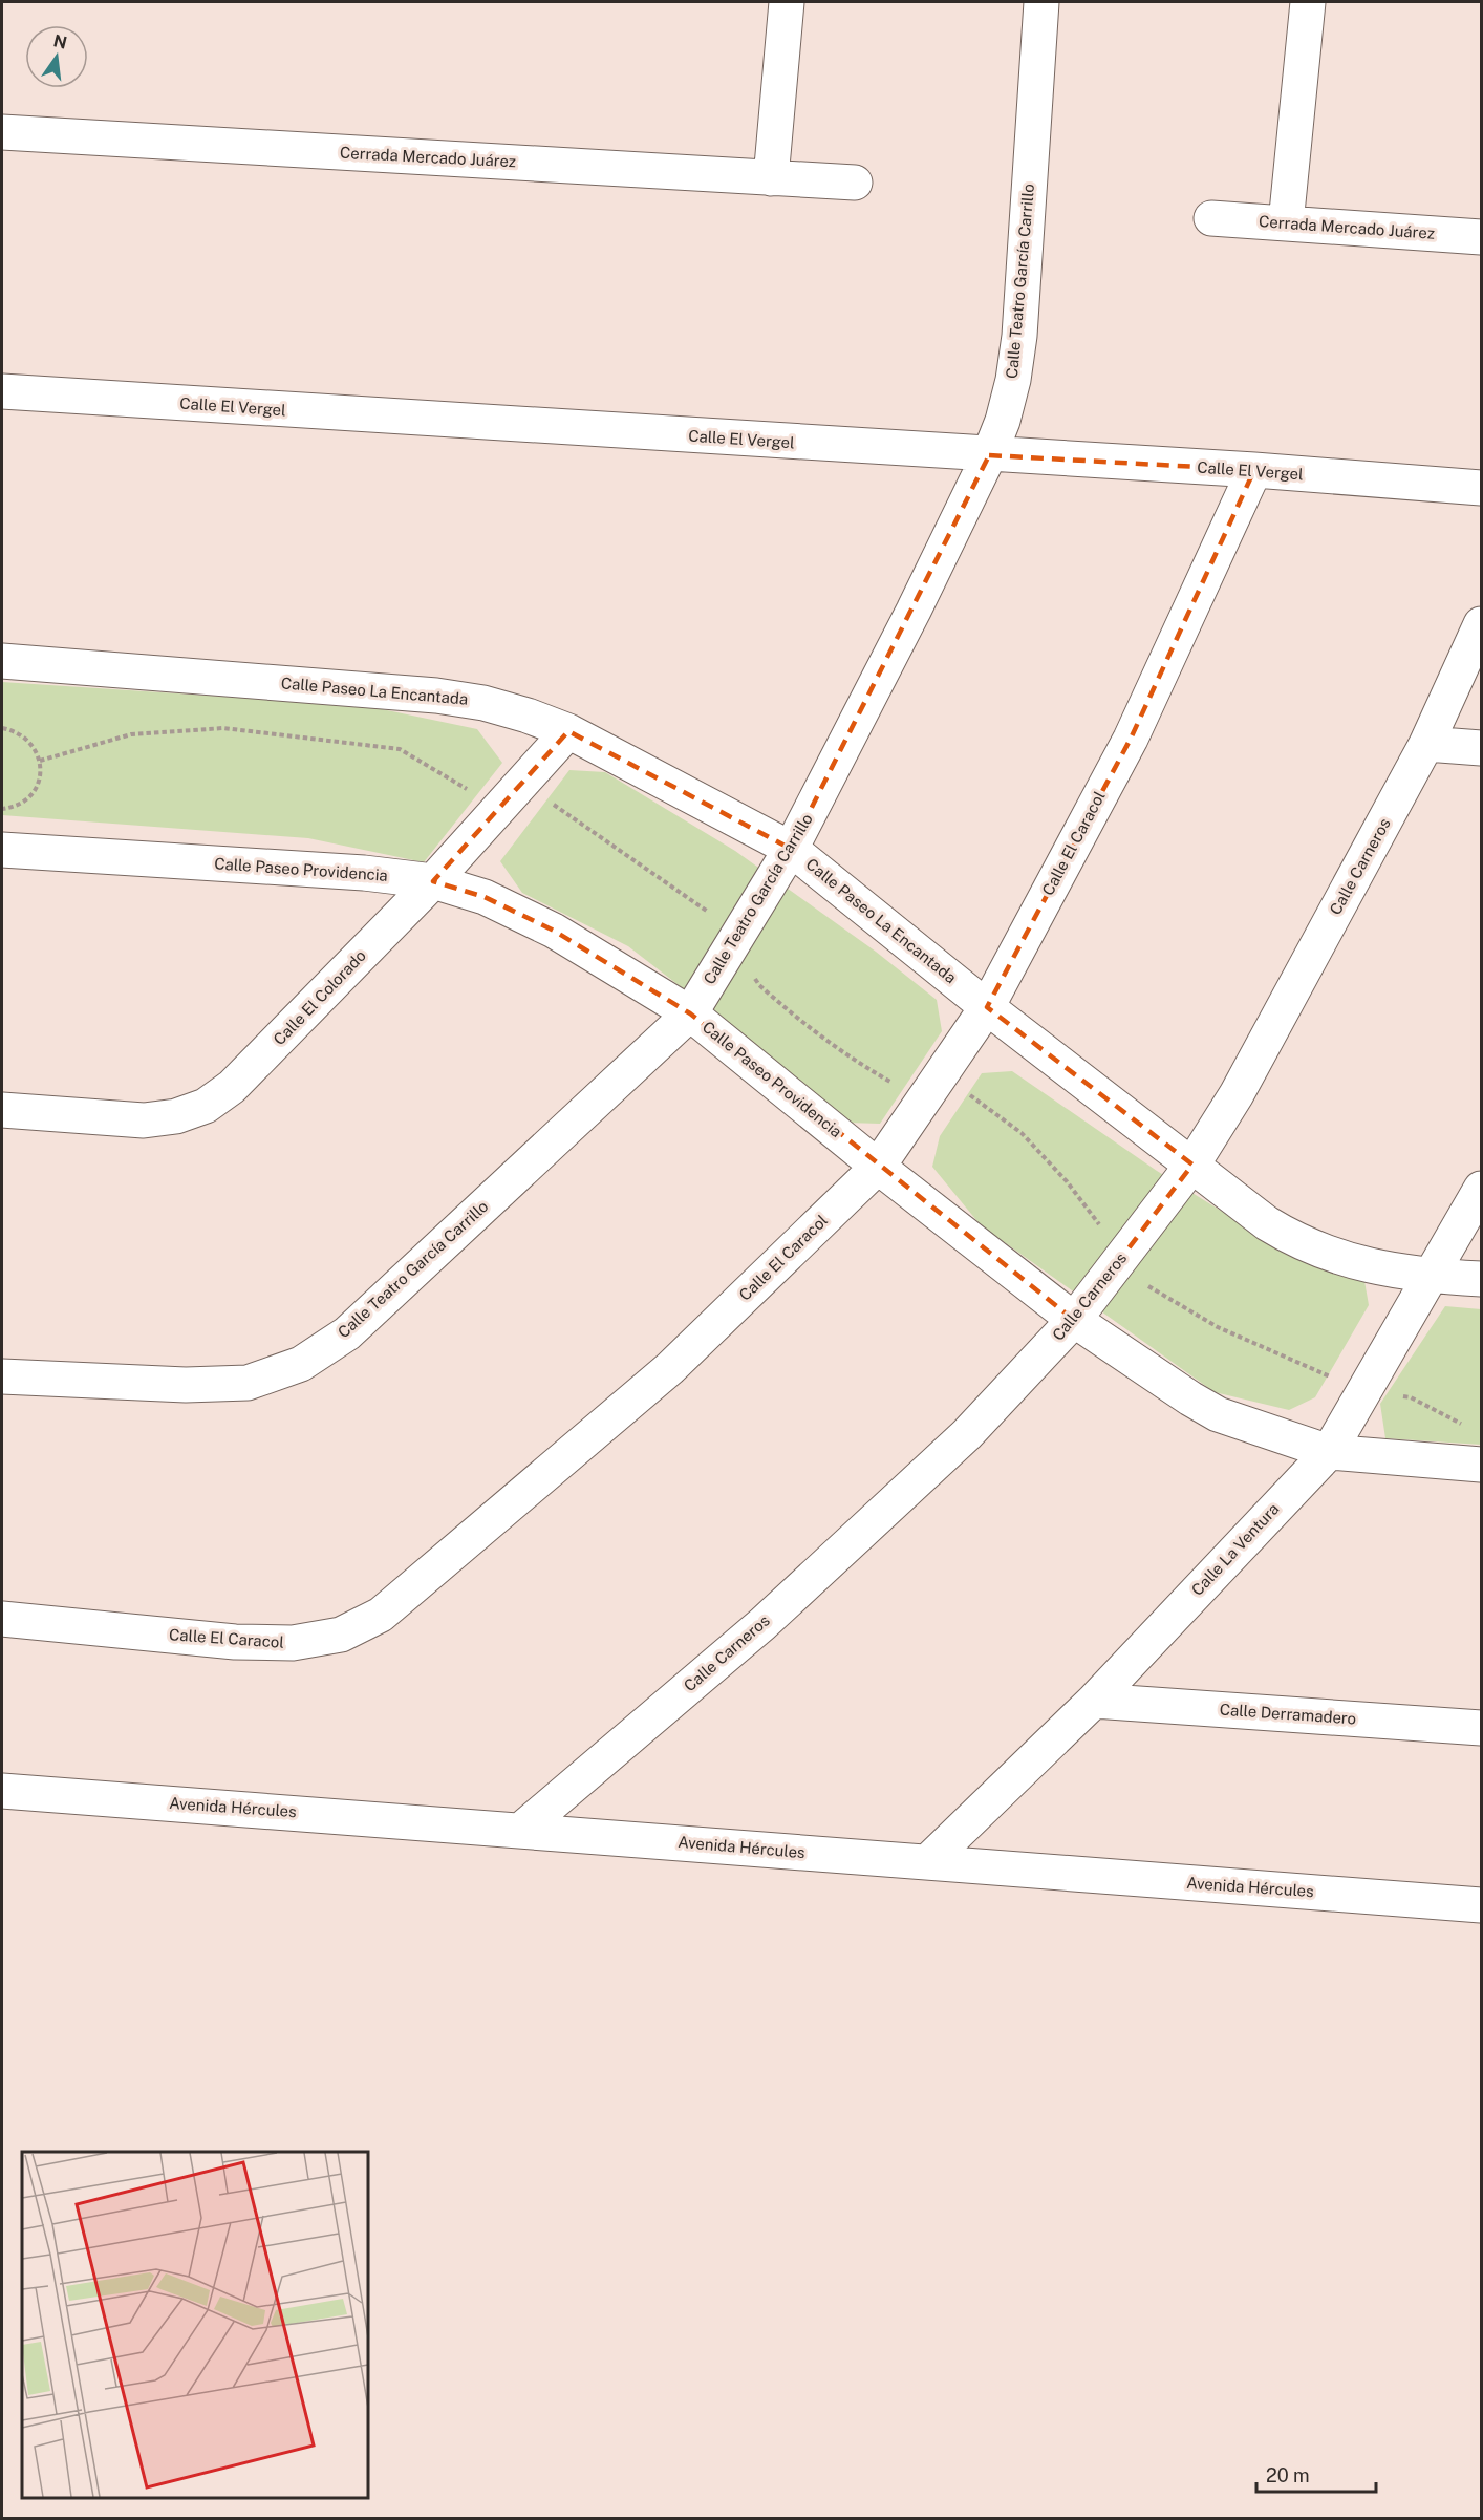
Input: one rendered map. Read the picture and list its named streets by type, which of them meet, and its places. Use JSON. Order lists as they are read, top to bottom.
{
  "streets": {
    "street": [
      "Cerrada Mercado Juárez",
      "Calle Teatro García Carrillo",
      "Calle El Vergel",
      "Calle Paseo La Encantada",
      "Calle El Caracol",
      "Calle Carneros",
      "Calle Paseo Providencia",
      "Calle El Colorado",
      "Calle La Ventura",
      "Calle Derramadero",
      "Avenida Hércules"
    ]
  },
  "crossings": [
    ["Calle Teatro García Carrillo", "Calle El Vergel"],
    ["Calle Teatro García Carrillo", "Calle Paseo La Encantada"],
    ["Calle Teatro García Carrillo", "Calle Paseo Providencia"],
    ["Calle El Vergel", "Calle El Caracol"],
    ["Calle Paseo La Encantada", "Calle El Caracol"],
    ["Calle Paseo La Encantada", "Calle Carneros"],
    ["Calle Paseo La Encantada", "Calle El Colorado"],
    ["Calle Paseo La Encantada", "Calle La Ventura"],
    ["Calle El Caracol", "Calle Paseo Providencia"],
    ["Calle Carneros", "Calle Paseo Providencia"],
    ["Calle Carneros", "Avenida Hércules"],
    ["Calle Paseo Providencia", "Calle El Colorado"],
    ["Calle Paseo Providencia", "Calle La Ventura"],
    ["Calle La Ventura", "Calle Derramadero"],
    ["Calle La Ventura", "Avenida Hércules"]
  ],
  "scale_bar": "20 m",
  "north": "top"
}
